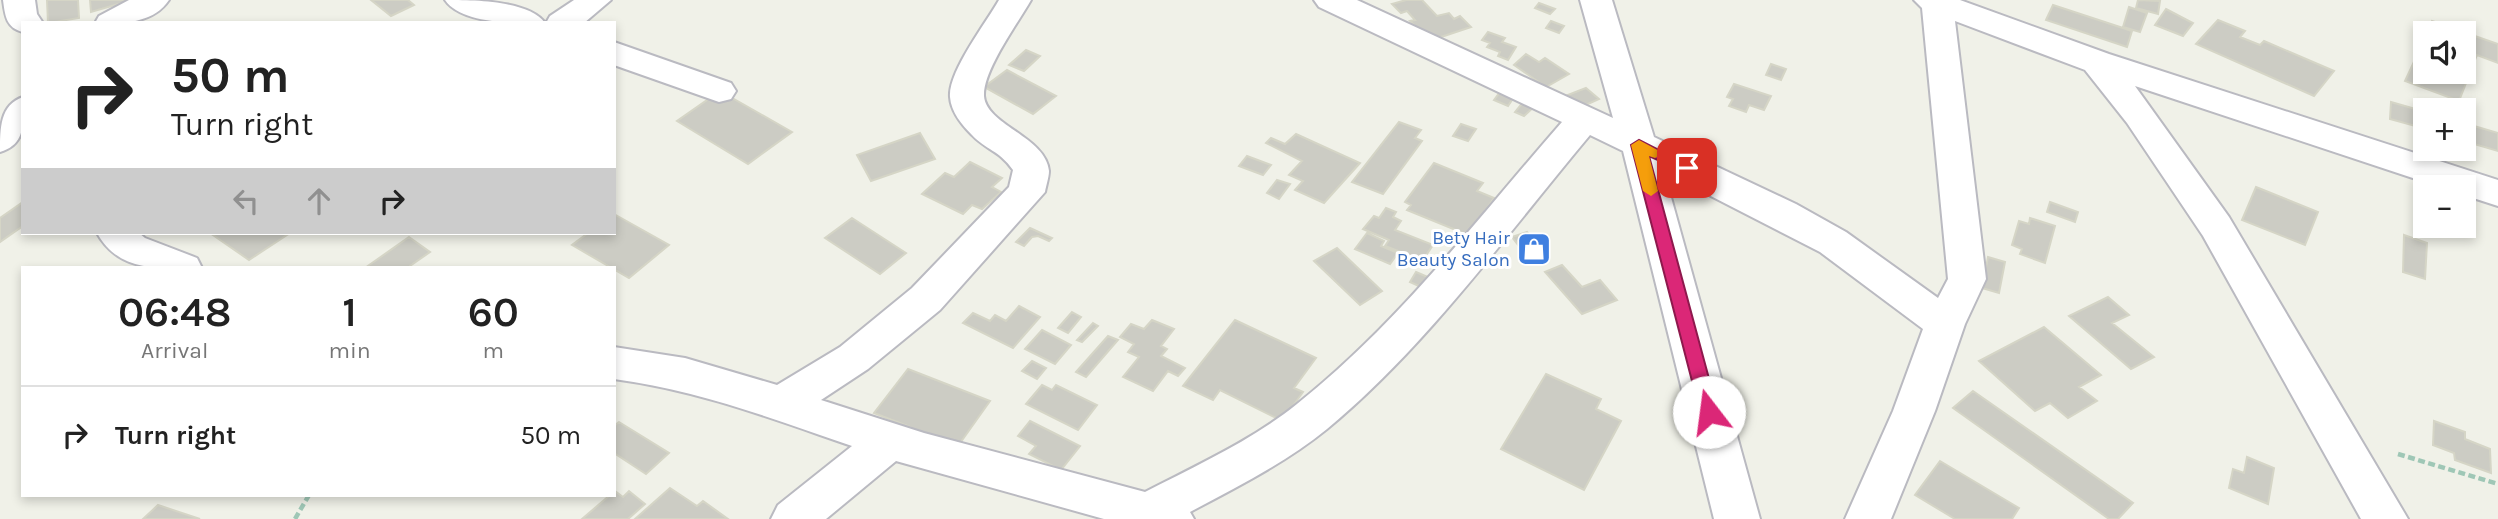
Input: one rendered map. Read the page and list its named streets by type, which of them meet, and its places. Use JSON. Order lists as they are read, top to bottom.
{
  "places": {
    "shop": ["Bety Hair Beauty Salon"]
  },
  "page": {
    "map_buttons": ["+", "−"],
    "turn": ["50 m", "Turn right"],
    "eta": [
      "06:48",
      "Arrival",
      "1",
      "min",
      "60",
      "m"
    ],
    "list": [
      {
        "name": "Turn right",
        "value": "50 m"
      }
    ]
  }
}
